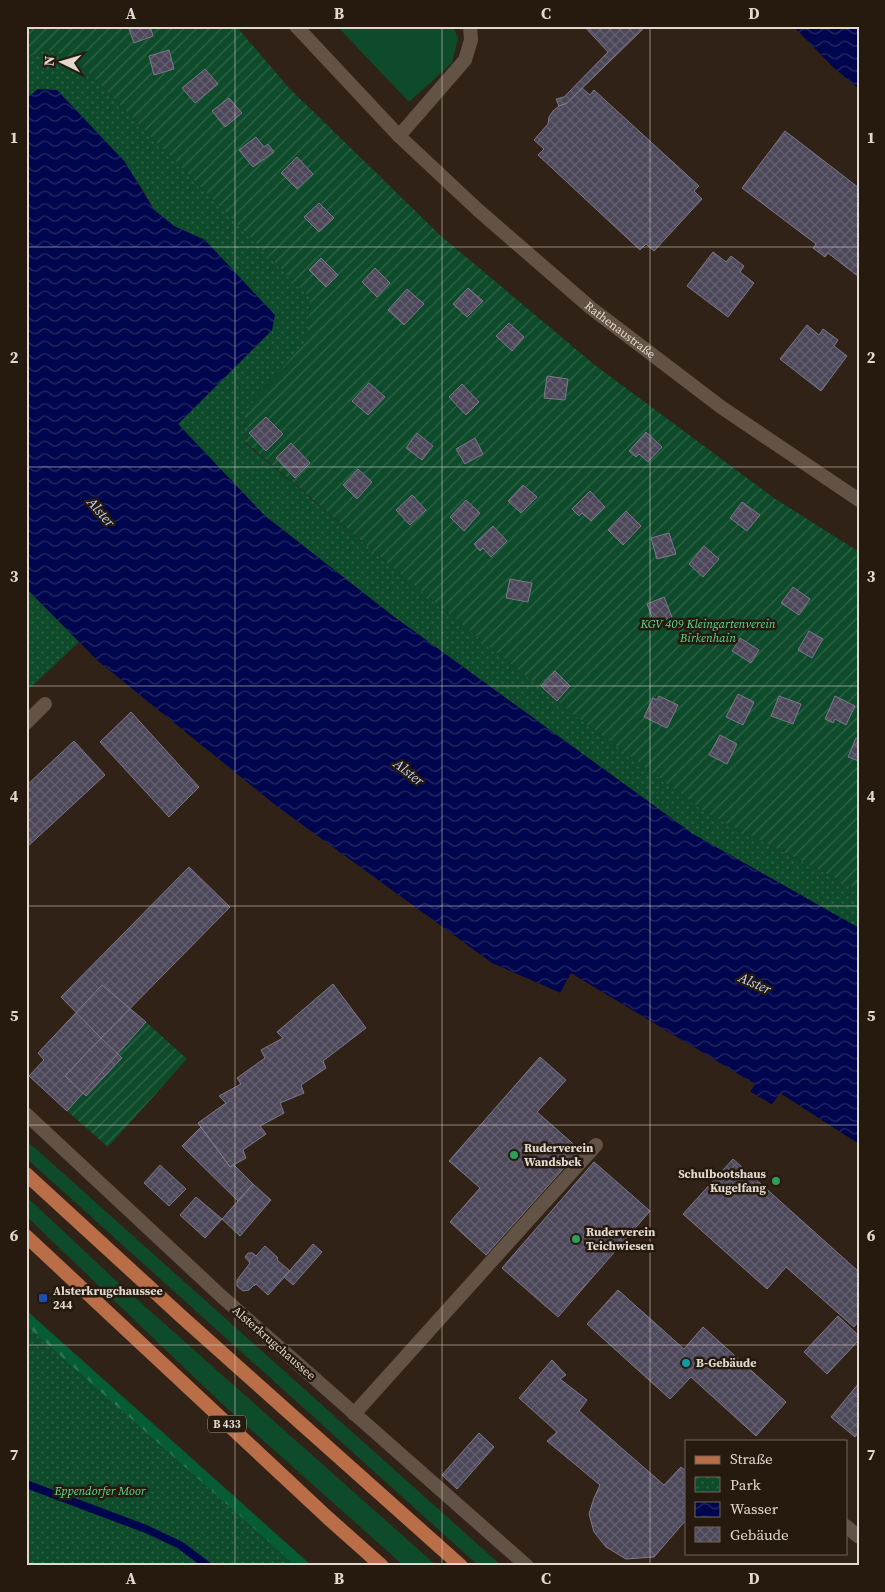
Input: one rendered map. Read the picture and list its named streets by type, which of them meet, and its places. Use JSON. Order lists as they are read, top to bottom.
{
  "streets": {
    "main road": ["B 433"],
    "street": ["Rathenaustraße", "Alsterkrugchaussee"]
  },
  "water": ["Alster"],
  "parks": ["KGV 409 Kleingartenverein Birkenhain", "Eppendorfer Moor"],
  "places": {
    "other": [
      "Ruderverein Wandsbek",
      "Schulbootshaus Kugelfang",
      "Ruderverein Teichwiesen",
      "B-Gebäude"
    ],
    "transit": ["Alsterkrugchaussee 244"]
  },
  "legend": [
    "Straße",
    "Park",
    "Wasser",
    "Gebäude"
  ],
  "north": "left",
  "grid": {
    "columns": [
      "A",
      "B",
      "C",
      "D"
    ],
    "rows": [
      "1",
      "2",
      "3",
      "4",
      "5",
      "6",
      "7"
    ]
  }
}
